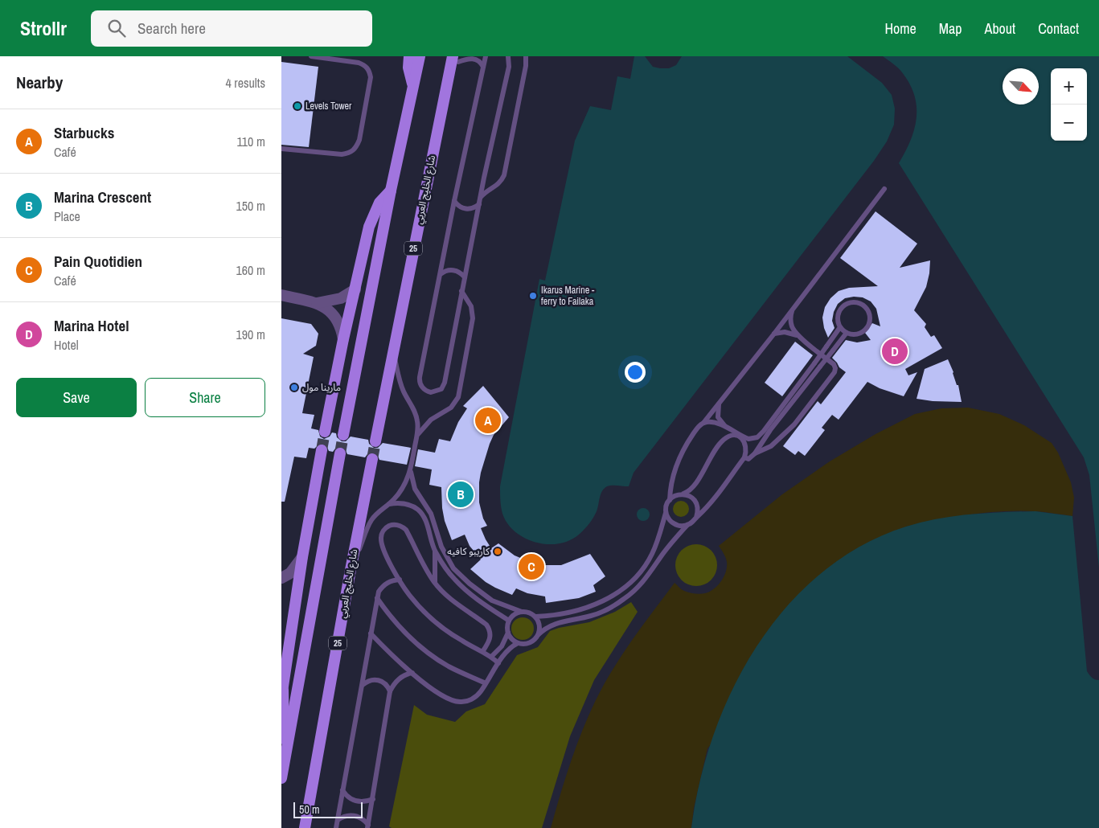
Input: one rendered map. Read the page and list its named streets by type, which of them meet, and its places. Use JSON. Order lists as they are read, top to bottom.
{
  "streets": {
    "main road": ["شارع الخليج العربي", "25"]
  },
  "places": [
    "Levels Tower",
    "Ikarus Marine - ferry to Failaka",
    "مارينا مول",
    "كاريبو كافيه"
  ],
  "scale_bar": "50 m",
  "north": "bottom right",
  "page": {
    "header": "Strollr",
    "search": "Search here",
    "nav": [
      "Home",
      "Map",
      "About",
      "Contact"
    ],
    "heading": ["Nearby", "4 results"],
    "map_buttons": ["+", "−"],
    "list": [
      {
        "mark": "A",
        "name": "Starbucks",
        "note": "Café",
        "value": "110 m"
      },
      {
        "mark": "B",
        "name": "Marina Crescent",
        "note": "Place",
        "value": "150 m"
      },
      {
        "mark": "C",
        "name": "Pain Quotidien",
        "note": "Café",
        "value": "160 m"
      },
      {
        "mark": "D",
        "name": "Marina Hotel",
        "note": "Hotel",
        "value": "190 m"
      }
    ],
    "pins": [
      "D",
      "A",
      "B",
      "C"
    ],
    "buttons": ["Save", "Share"],
    "scale": "50 m"
  }
}
